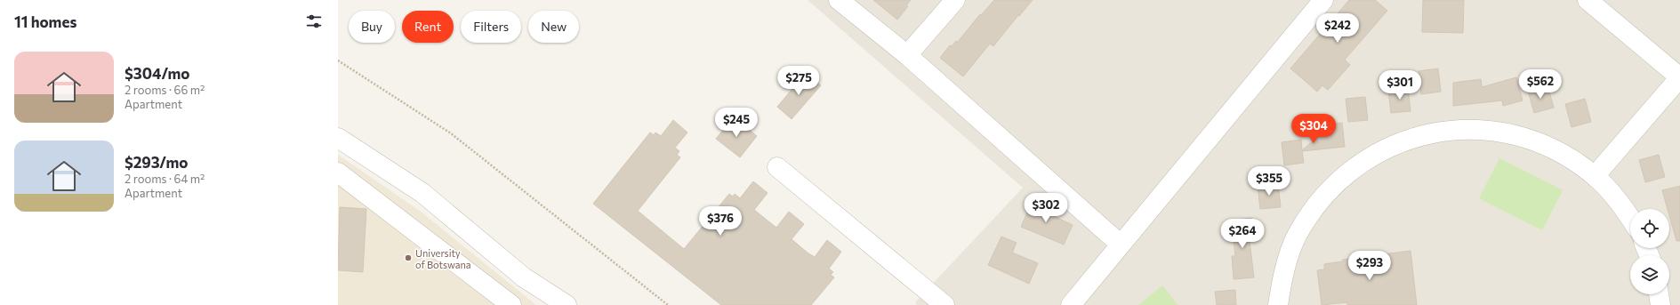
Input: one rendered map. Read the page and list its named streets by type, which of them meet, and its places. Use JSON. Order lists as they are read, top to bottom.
{
  "places": ["University of Botswana"],
  "page": {
    "heading": "11 homes",
    "chip": [
      "Buy",
      "Rent",
      "Filters",
      "New"
    ],
    "price": [
      "$242",
      "$275",
      "$562",
      "$301",
      "$245",
      "$304",
      "$355",
      "$302",
      "$376",
      "$264",
      "$293"
    ],
    "list": [
      {
        "name": "$304/mo",
        "note": "2 rooms · 66 m² · Apartment"
      },
      {
        "name": "$293/mo",
        "note": "2 rooms · 64 m² · Apartment"
      }
    ]
  }
}
